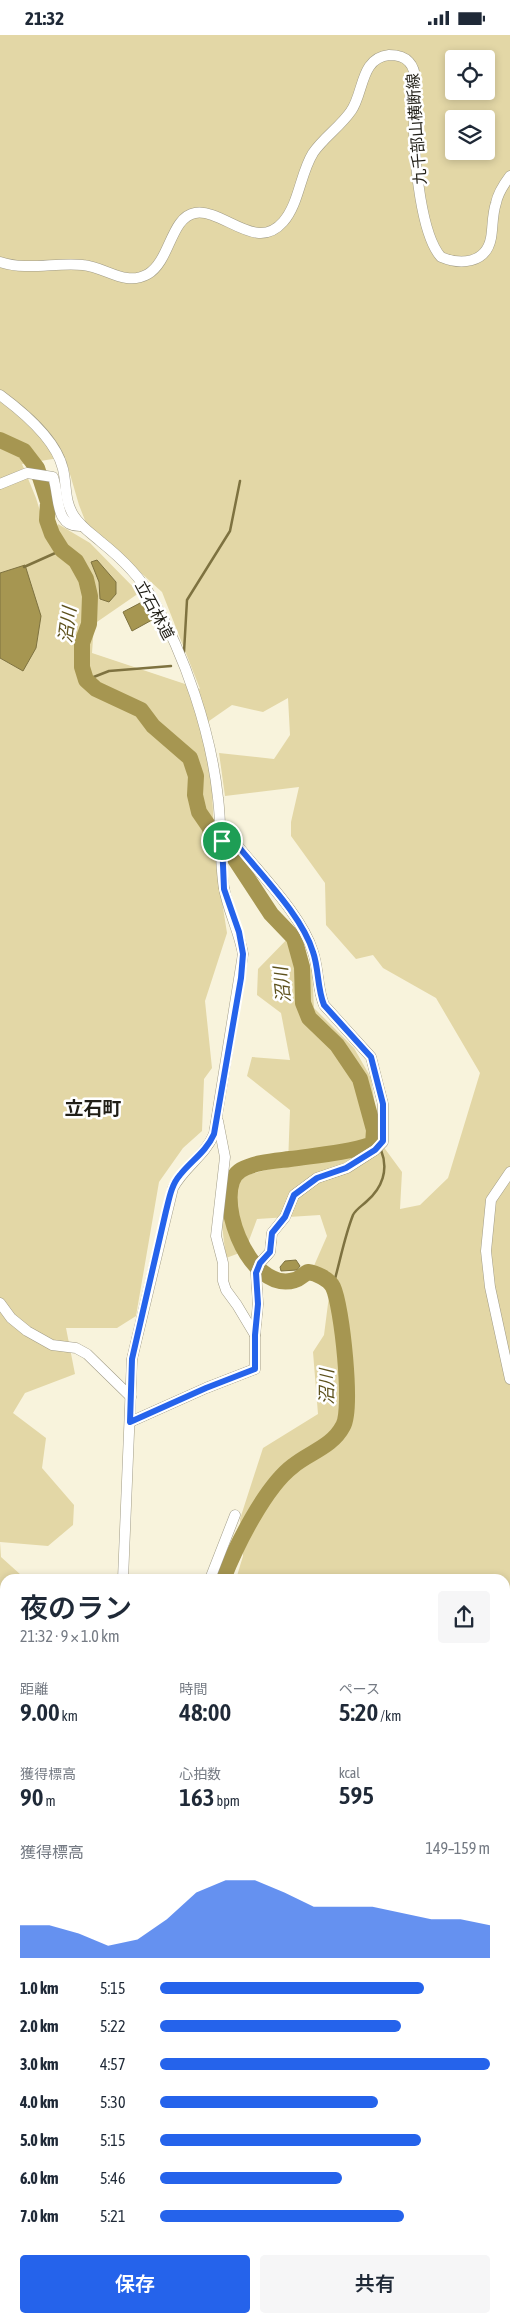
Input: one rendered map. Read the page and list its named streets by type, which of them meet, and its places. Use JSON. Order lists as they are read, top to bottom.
{
  "streets": {
    "street": ["九千部山横断線", "立石林道"]
  },
  "districts": ["立石町"],
  "water": ["沼川"],
  "page": {
    "status": "21:32",
    "heading": ["夜のラン", "21:32 · 9 × 1.0 km"],
    "stats": [
      ["距離", "9.00 km"],
      ["時間", "48:00"],
      ["ペース", "5:20 /km"],
      ["獲得標高", "90 m"],
      ["心拍数", "163 bpm"],
      ["kcal", "595"]
    ],
    "chart": ["獲得標高", "149–159 m"],
    "list": [
      {
        "name": "1.0 km",
        "note": "5:15"
      },
      {
        "name": "2.0 km",
        "note": "5:22"
      },
      {
        "name": "3.0 km",
        "note": "4:57"
      },
      {
        "name": "4.0 km",
        "note": "5:30"
      },
      {
        "name": "5.0 km",
        "note": "5:15"
      },
      {
        "name": "6.0 km",
        "note": "5:46"
      },
      {
        "name": "7.0 km",
        "note": "5:21"
      }
    ],
    "buttons": ["保存", "共有"]
  }
}
